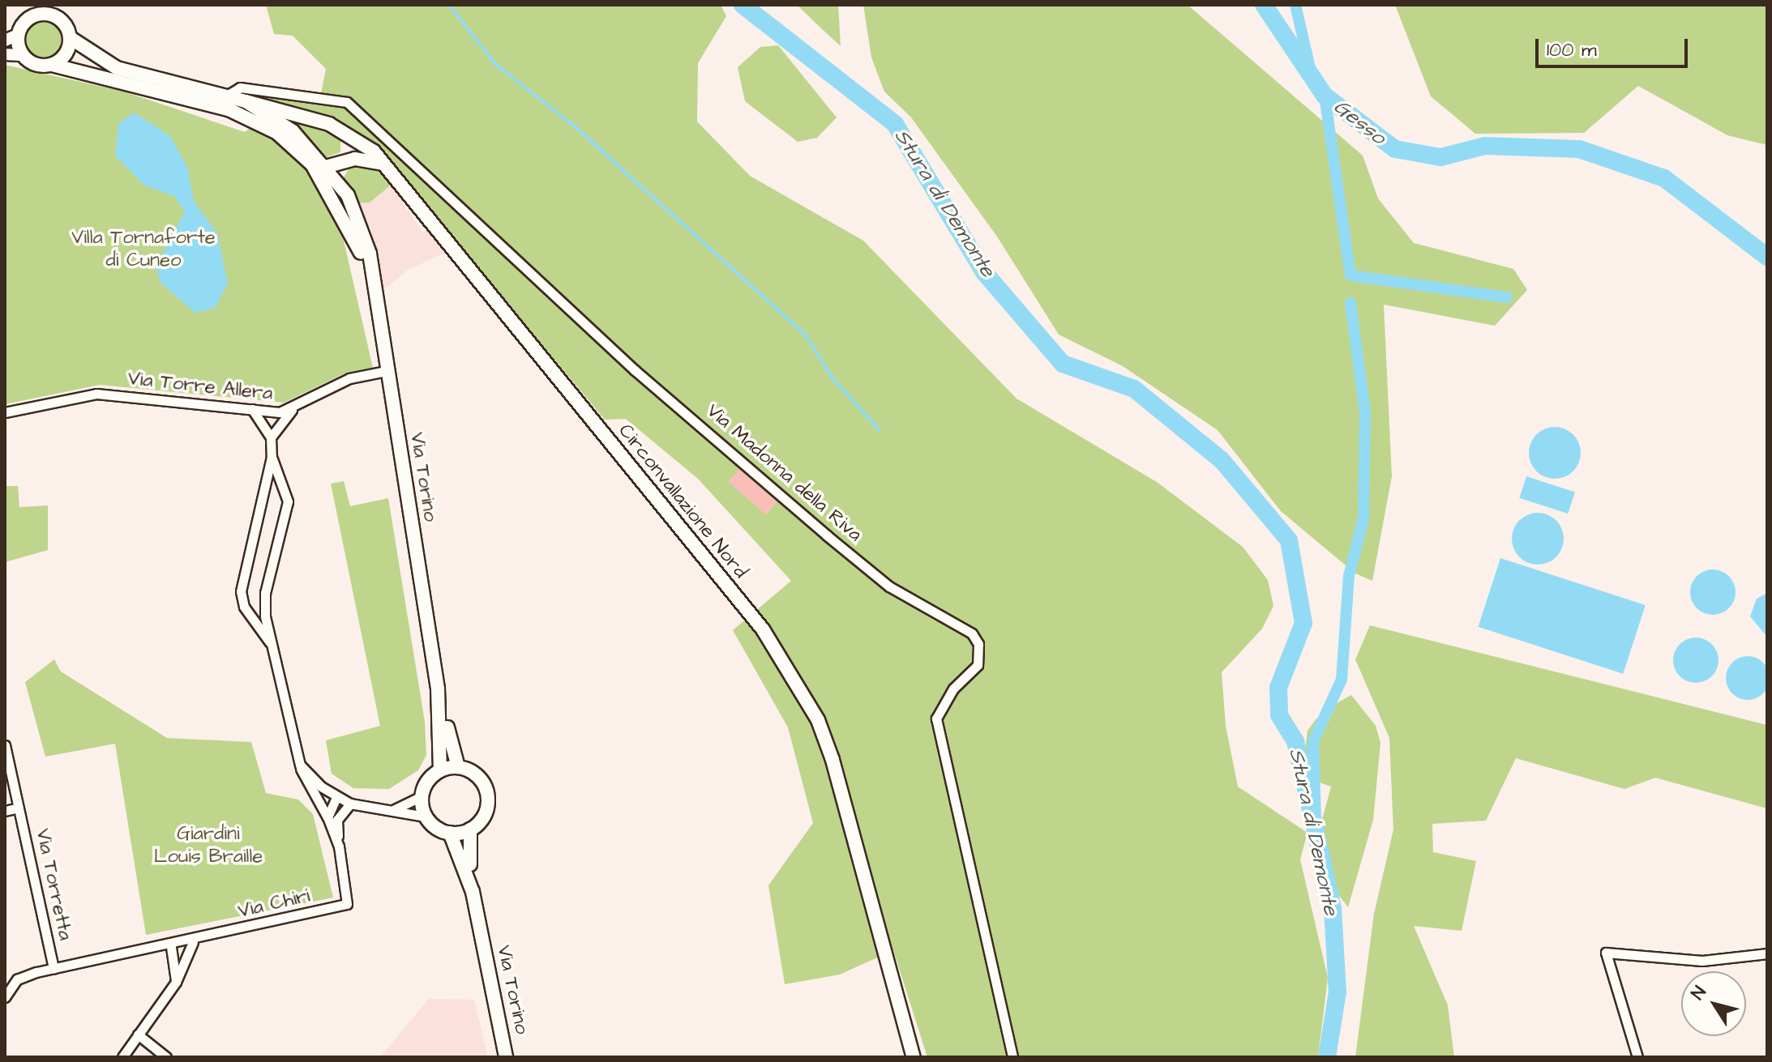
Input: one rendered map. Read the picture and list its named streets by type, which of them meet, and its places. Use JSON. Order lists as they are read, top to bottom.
{
  "streets": {
    "main road": ["Via Torino", "Circonvallazione Nord"],
    "street": [
      "Via Torre Allera",
      "Via Madonna della Riva",
      "Via Torretta",
      "Via Chiri"
    ]
  },
  "crossings": [
    ["Via Torre Allera", "Via Torino"],
    ["Via Madonna della Riva", "Via Torino"],
    ["Via Torino", "Circonvallazione Nord"],
    ["Via Torretta", "Via Chiri"]
  ],
  "water": ["Gesso", "Stura di Demonte"],
  "parks": ["Villa Tornaforte di Cuneo", "Giardini Louis Braille"],
  "scale_bar": "100 m",
  "north": "top left"
}
